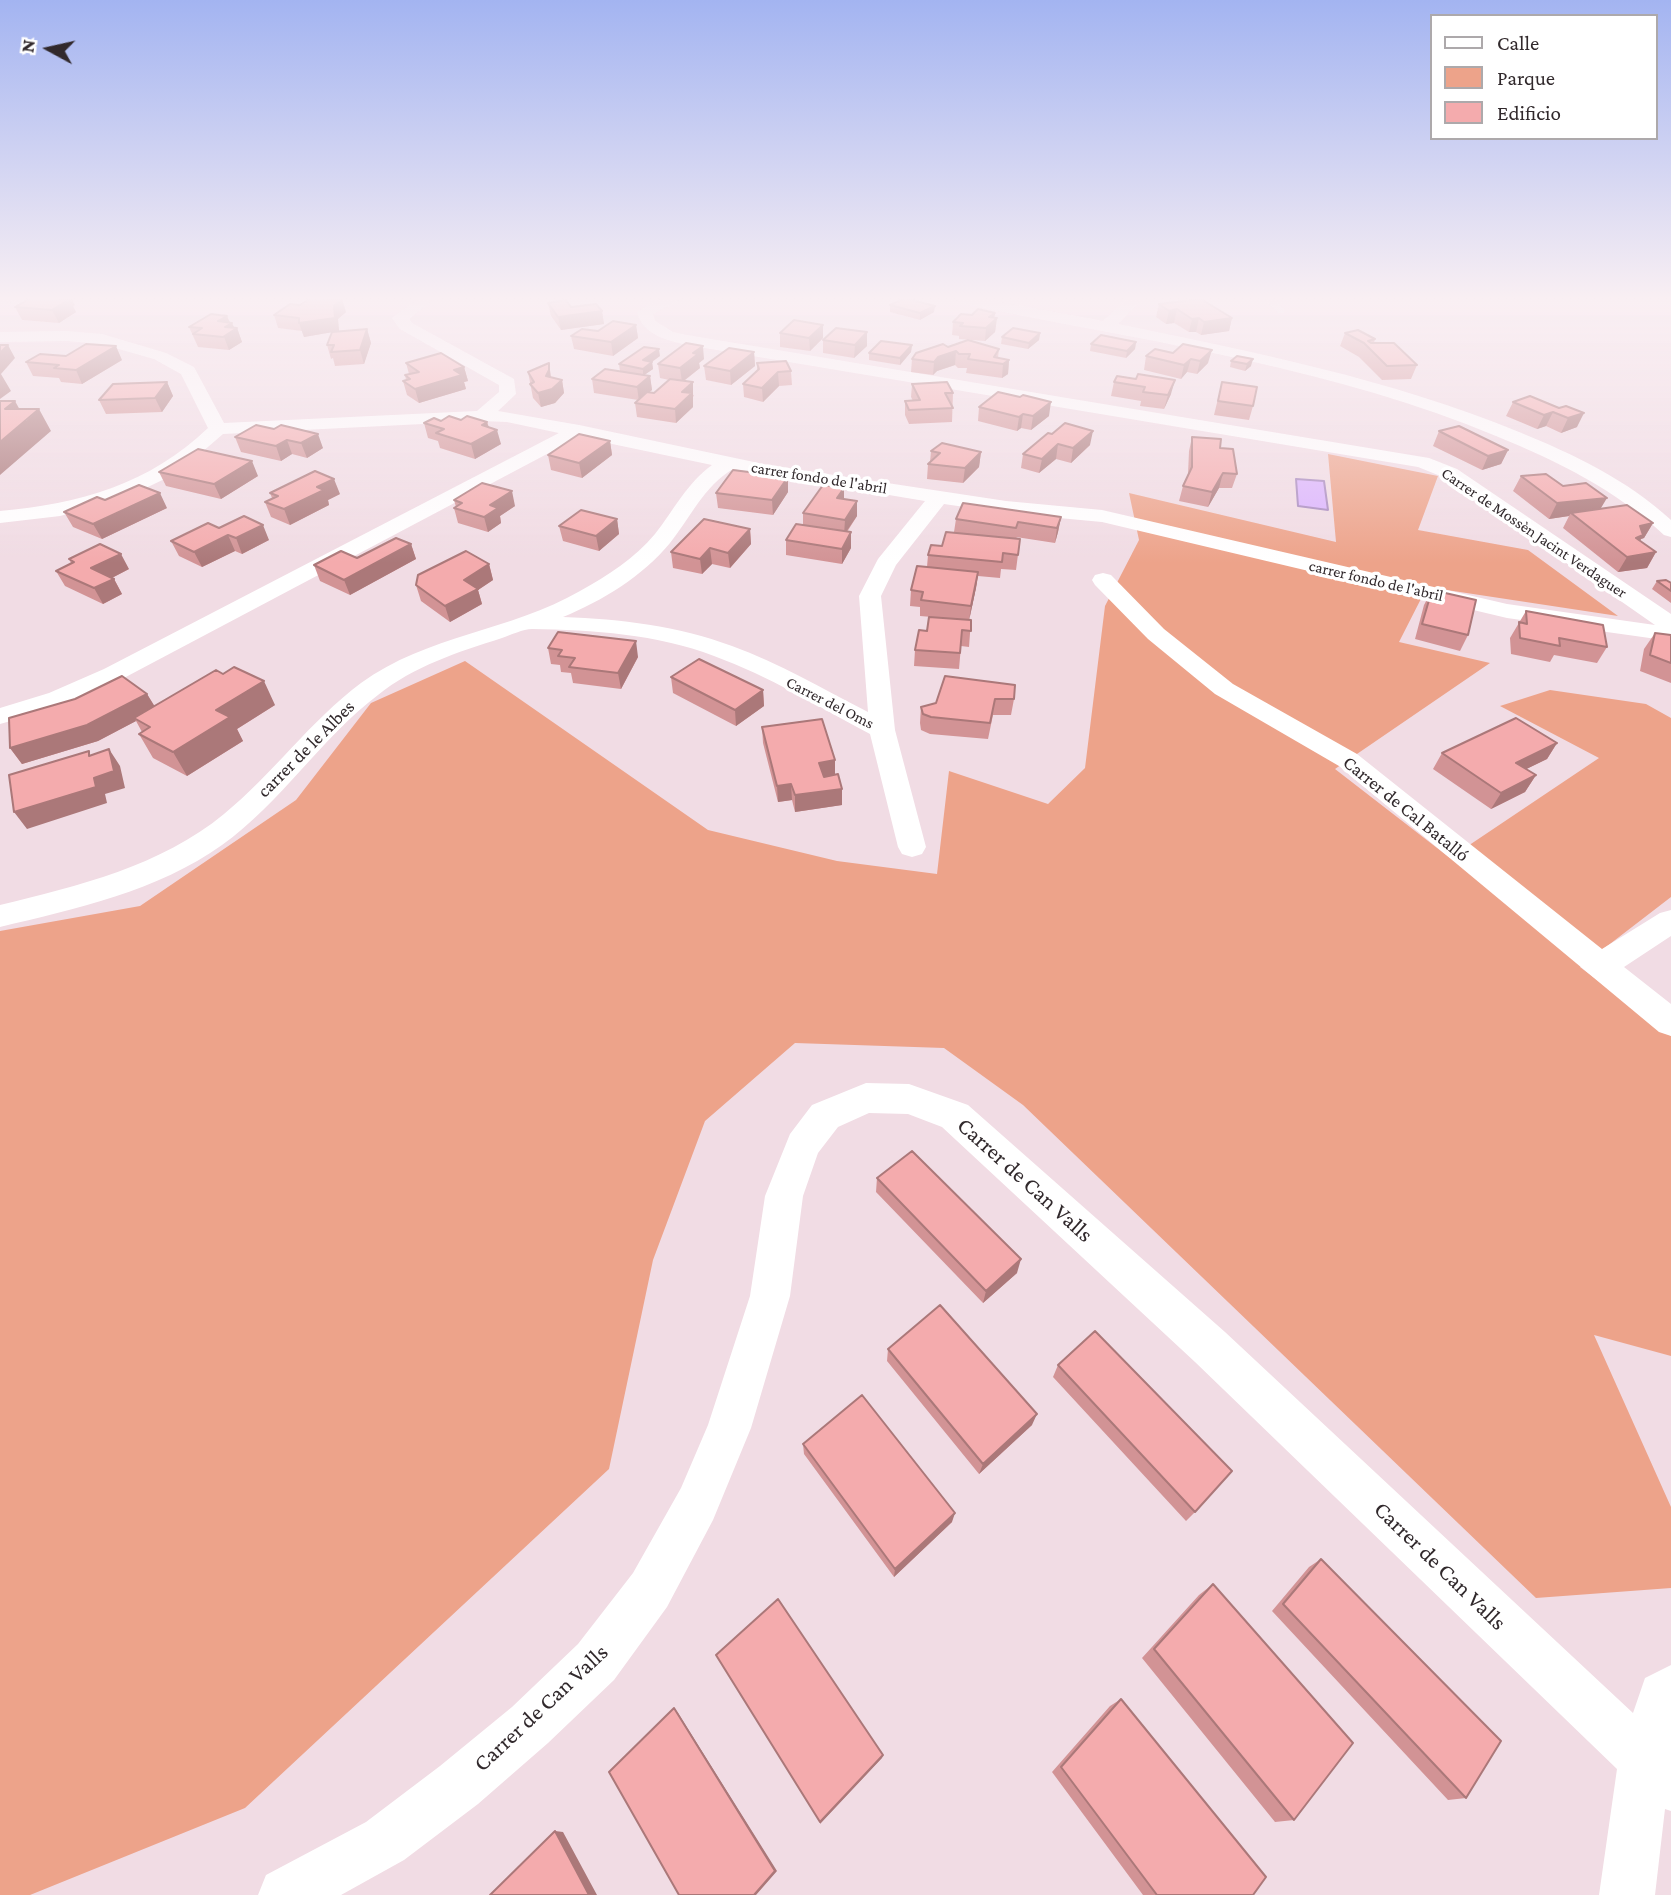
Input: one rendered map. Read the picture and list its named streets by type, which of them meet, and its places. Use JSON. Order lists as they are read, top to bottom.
{
  "streets": {
    "street": [
      "carrer fondo de l'abril",
      "Carrer de Mossèn Jacint Verdaguer",
      "Carrer del Oms",
      "carrer de le Albes",
      "Carrer de Cal Batalló",
      "Carrer de Can Valls"
    ]
  },
  "crossings": [
    ["carrer fondo de l'abril", "Carrer del Oms"],
    ["carrer fondo de l'abril", "carrer de le Albes"],
    ["Carrer del Oms", "carrer de le Albes"]
  ],
  "legend": ["Calle", "Parque", "Edificio"],
  "north": "left"
}
